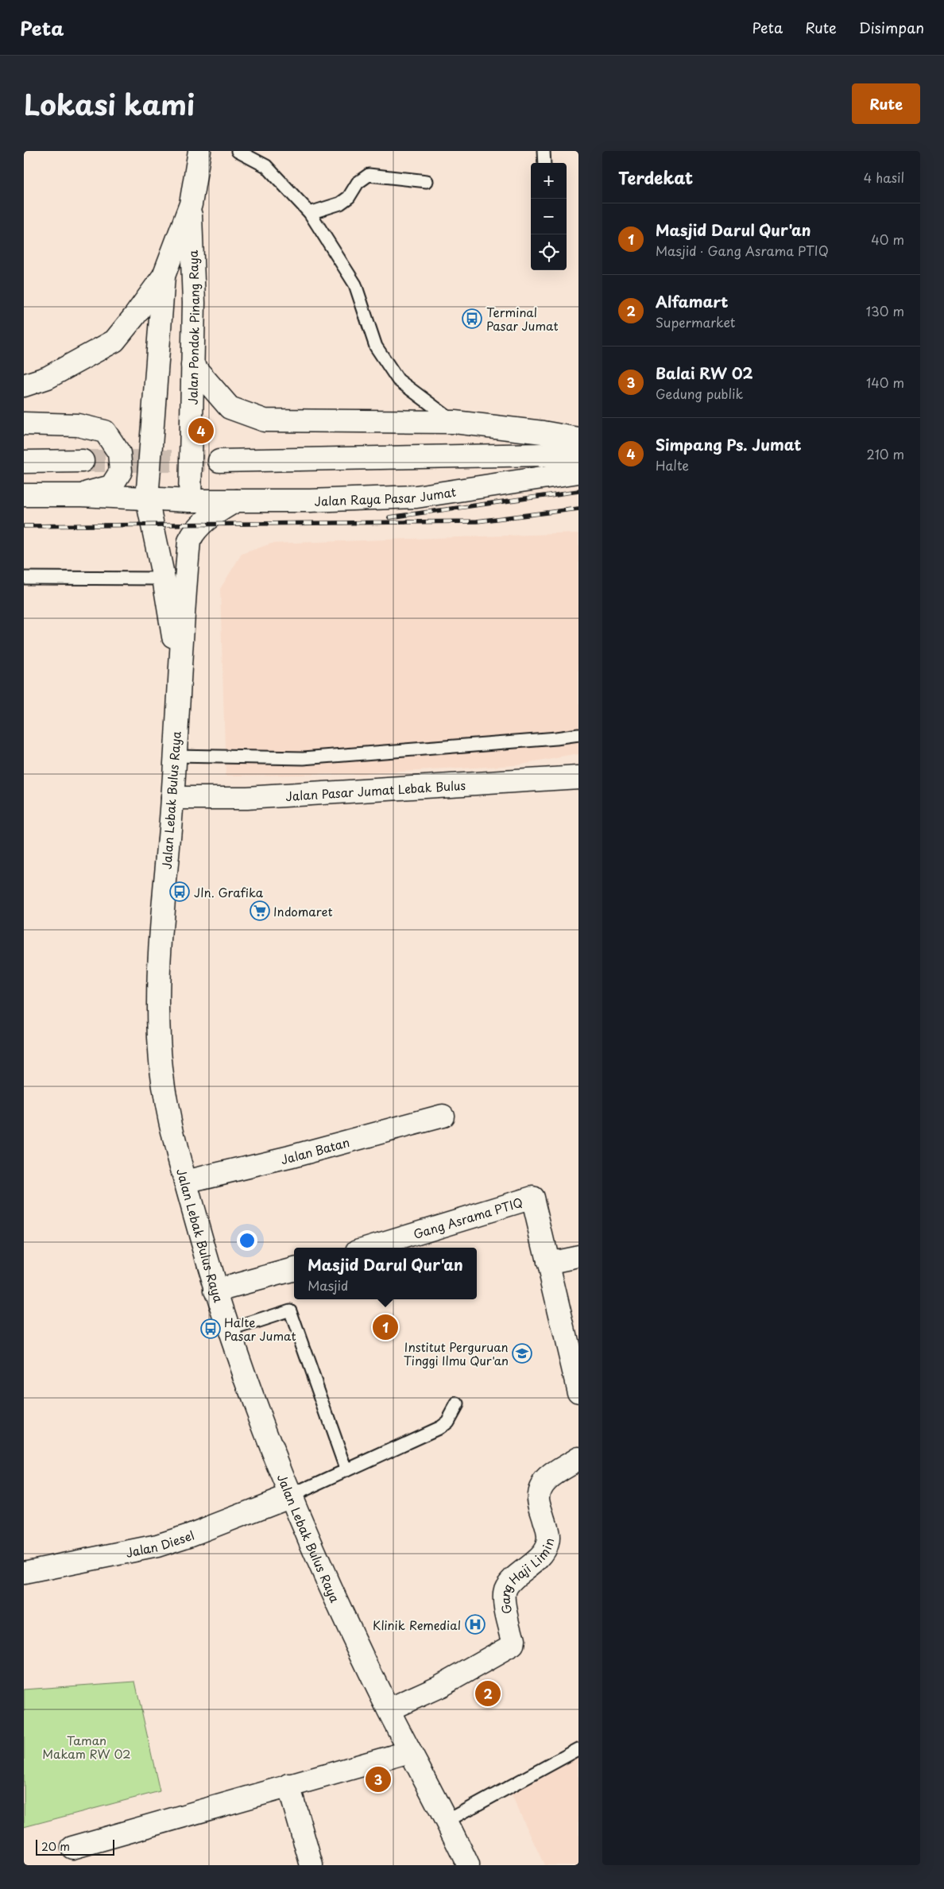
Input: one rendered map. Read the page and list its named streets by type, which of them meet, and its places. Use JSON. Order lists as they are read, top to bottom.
{
  "streets": {
    "main road": [
      "Jalan Pondok Pinang Raya",
      "Jalan Raya Pasar Jumat",
      "Jalan Pasar Jumat Lebak Bulus",
      "Jalan Lebak Bulus Raya",
      "Jalan Batan",
      "Gang Asrama PTIQ",
      "Jalan Diesel",
      "Gang Haji Limin"
    ]
  },
  "crossings": [
    ["Jalan Pondok Pinang Raya", "Jalan Raya Pasar Jumat"],
    ["Jalan Pondok Pinang Raya", "Jalan Lebak Bulus Raya"],
    ["Jalan Raya Pasar Jumat", "Jalan Lebak Bulus Raya"],
    ["Jalan Pasar Jumat Lebak Bulus", "Jalan Lebak Bulus Raya"],
    ["Jalan Lebak Bulus Raya", "Jalan Batan"],
    ["Jalan Lebak Bulus Raya", "Jalan Diesel"],
    ["Jalan Lebak Bulus Raya", "Gang Haji Limin"]
  ],
  "parks": ["Taman Makam RW 02"],
  "places": {
    "bus stop": ["Terminal Pasar Jumat", "Jln. Grafika", "Halte Pasar Jumat"],
    "supermarket": ["Indomaret"],
    "school or university": ["Institut Perguruan Tinggi Ilmu Qur'an"],
    "hospital": ["Klinik Remedial"]
  },
  "scale_bar": "20 m",
  "page": {
    "header": "Peta",
    "nav": ["Peta", "Rute", "Disimpan"],
    "title": "Lokasi kami",
    "buttons": "Rute",
    "heading": ["Terdekat", "4 hasil"],
    "map_buttons": ["+", "−"],
    "list": [
      {
        "mark": "1",
        "name": "Masjid Darul Qur'an",
        "note": "Masjid · Gang Asrama PTIQ",
        "value": "40 m"
      },
      {
        "mark": "2",
        "name": "Alfamart",
        "note": "Supermarket",
        "value": "130 m"
      },
      {
        "mark": "3",
        "name": "Balai RW 02",
        "note": "Gedung publik",
        "value": "140 m"
      },
      {
        "mark": "4",
        "name": "Simpang Ps. Jumat",
        "note": "Halte",
        "value": "210 m"
      }
    ],
    "pins": [
      "4",
      "1",
      "2",
      "3"
    ],
    "popup": ["Masjid Darul Qur'an", "Masjid"],
    "scale": "20 m"
  }
}
